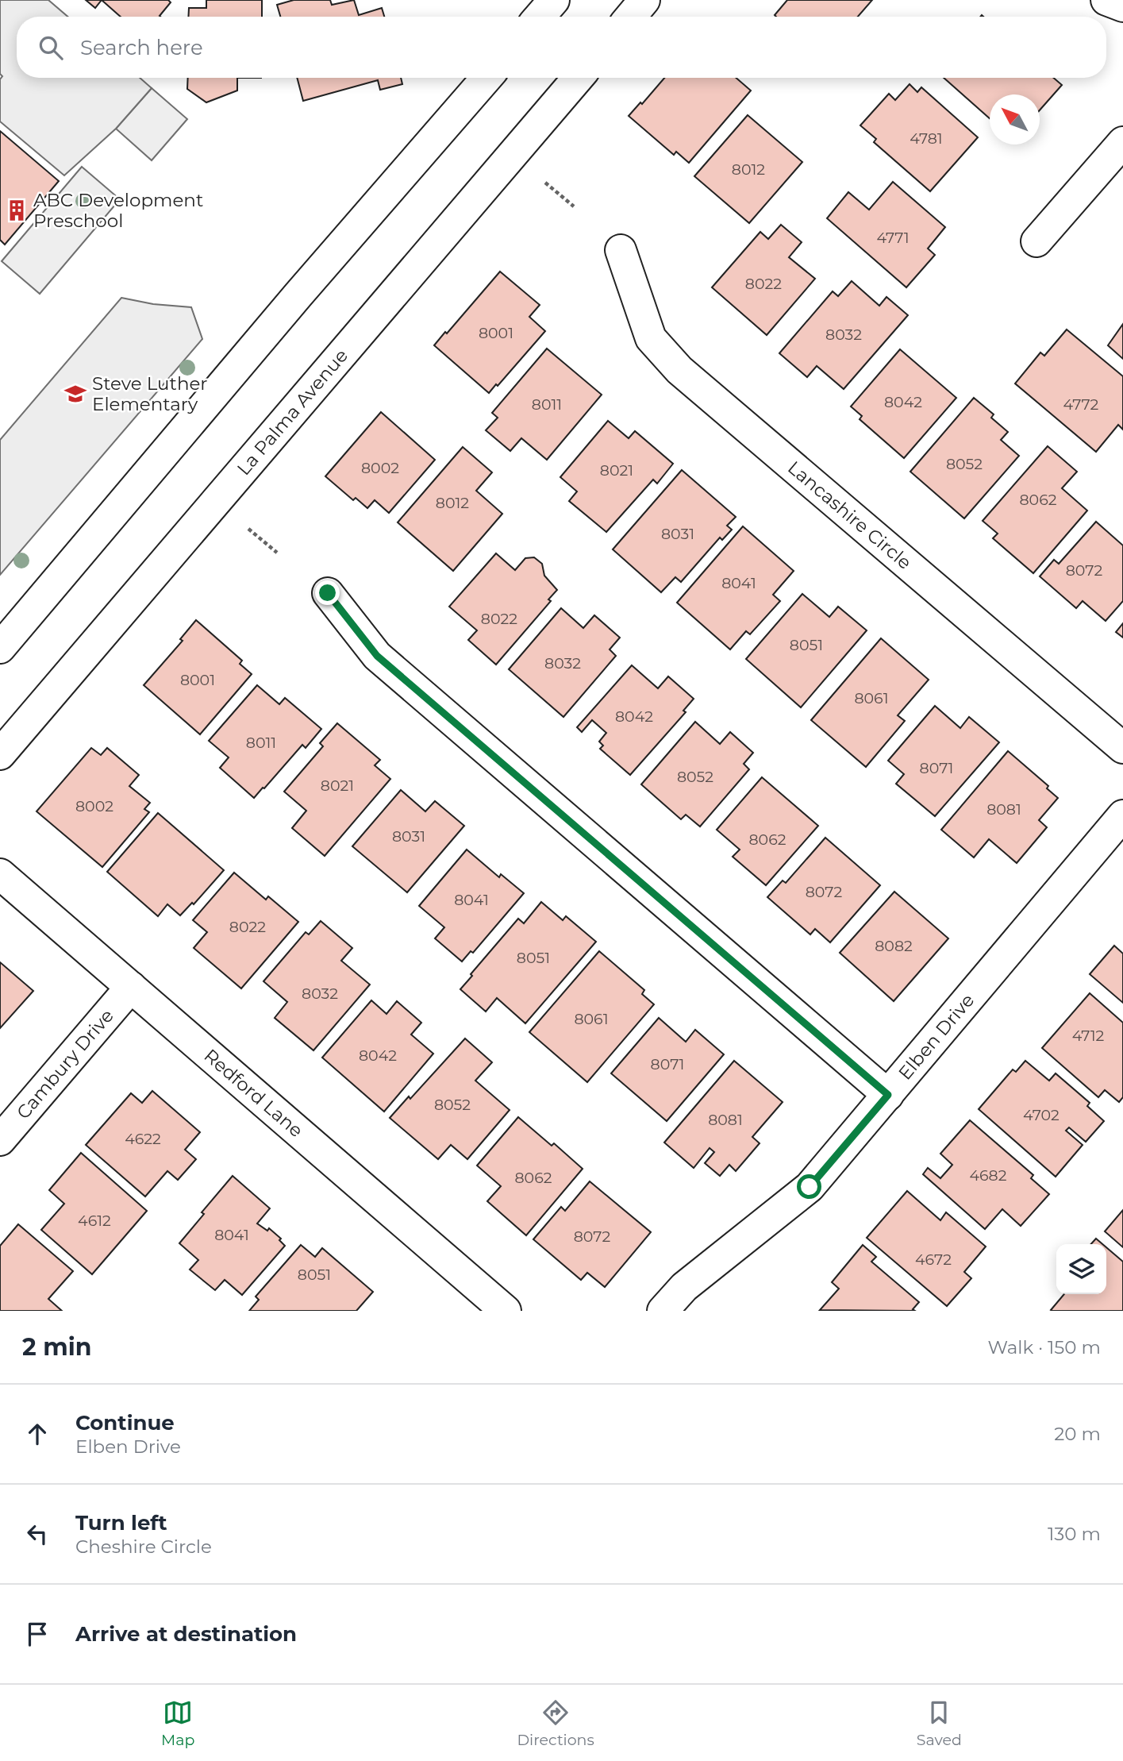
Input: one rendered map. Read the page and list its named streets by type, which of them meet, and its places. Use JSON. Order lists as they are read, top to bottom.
{
  "streets": {
    "street": [
      "La Palma Avenue",
      "Lancashire Circle",
      "Elben Drive",
      "Cambury Drive",
      "Redford Lane"
    ]
  },
  "crossings": [
    ["Cambury Drive", "Redford Lane"]
  ],
  "places": {
    "building": ["ABC Development Preschool"],
    "school or university": ["Steve Luther Elementary"]
  },
  "house_numbers": [
    "4781",
    "8012",
    "4771",
    "8022",
    "8001",
    "8032",
    "8042",
    "8011",
    "4772",
    "8052",
    "8002",
    "8021",
    "8062",
    "8012",
    "8031",
    "8072",
    "8041",
    "8022",
    "8051",
    "8032",
    "8001",
    "8061",
    "8042",
    "8011",
    "8071",
    "8052",
    "8021",
    "8002",
    "8081",
    "8031",
    "8062",
    "8072",
    "8041",
    "8022",
    "8082",
    "8051",
    "8032",
    "8061",
    "4712",
    "8042",
    "8071",
    "8052",
    "4702",
    "8081",
    "4622",
    "4682",
    "8062",
    "4612",
    "8041",
    "8072",
    "4672",
    "8051"
  ],
  "north": "top left",
  "page": {
    "search": "Search here",
    "heading": ["2 min", "Walk · 150 m"],
    "list": [
      ["Continue", "Elben Drive", "20 m"],
      ["Turn left", "Cheshire Circle", "130 m"],
      "Arrive at destination"
    ],
    "nav": ["Map", "Directions", "Saved"]
  }
}
